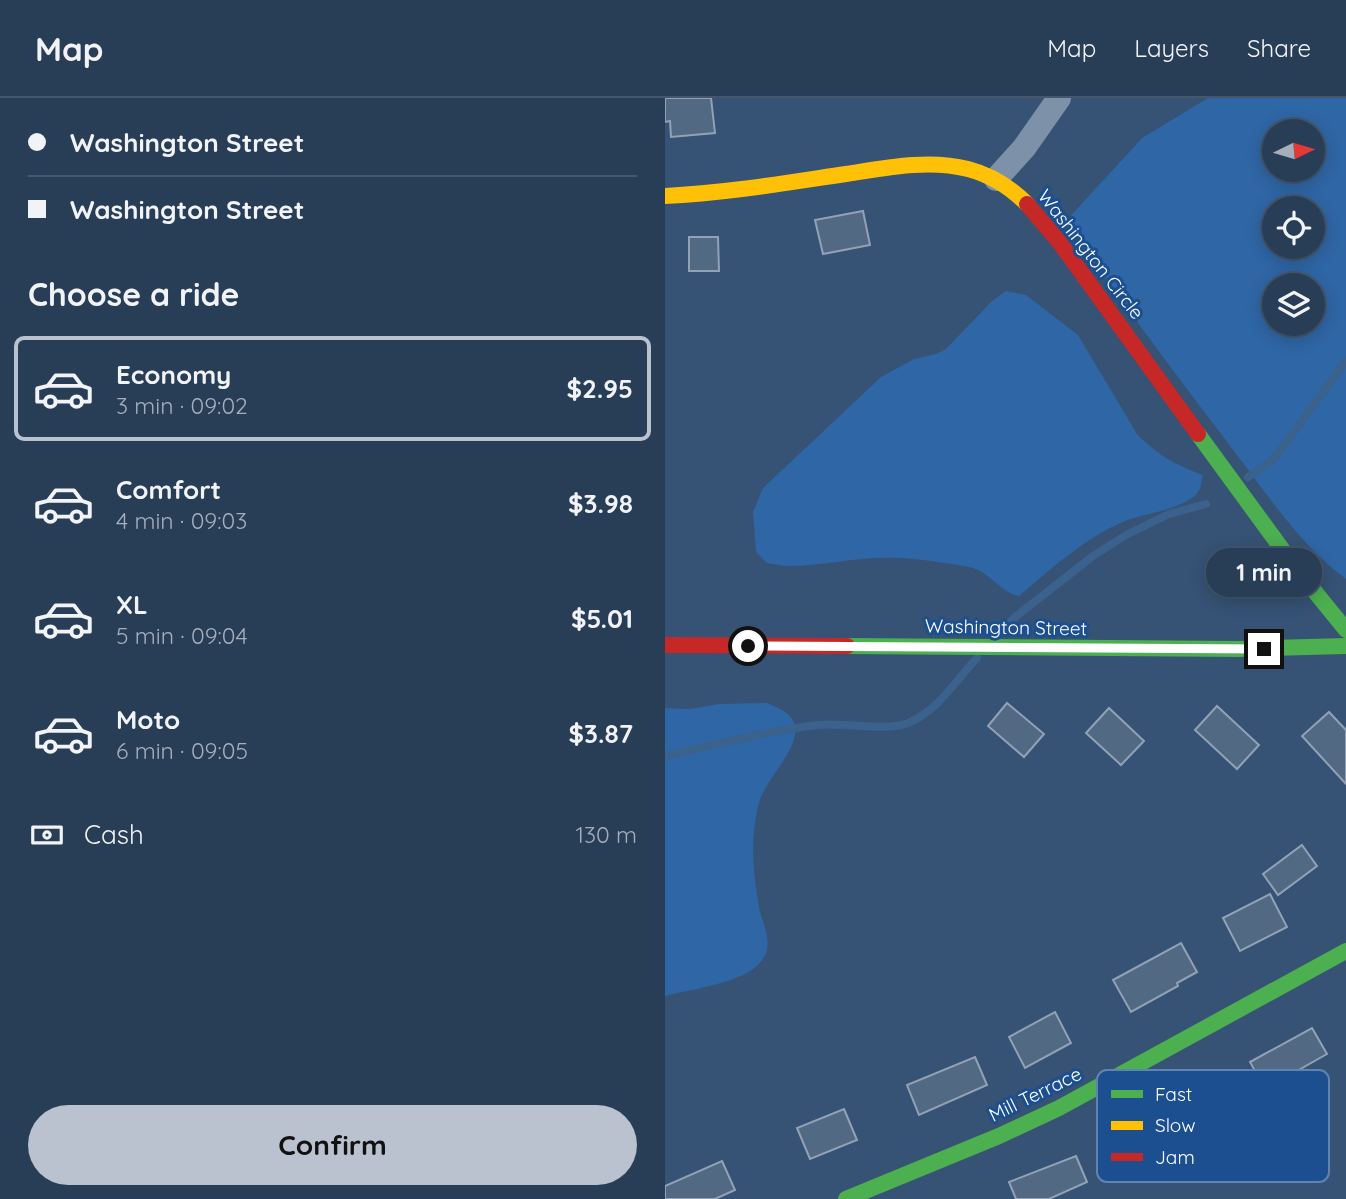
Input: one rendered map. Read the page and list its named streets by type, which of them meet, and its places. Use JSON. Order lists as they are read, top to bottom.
{
  "streets": {
    "street": ["Washington Circle", "Washington Street", "Mill Terrace"]
  },
  "legend": ["Fast", "Slow", "Jam"],
  "north": "right",
  "page": {
    "header": "Map",
    "nav": ["Map", "Layers", "Share"],
    "banner": ["Washington Street", "Washington Street"],
    "heading": "Choose a ride",
    "list": [
      {
        "name": "Economy",
        "note": "3 min · 09:02",
        "value": "$2.95"
      },
      {
        "name": "Comfort",
        "note": "4 min · 09:03",
        "value": "$3.98"
      },
      {
        "name": "XL",
        "note": "5 min · 09:04",
        "value": "$5.01"
      },
      {
        "name": "Moto",
        "note": "6 min · 09:05",
        "value": "$3.87"
      }
    ],
    "bubble": "1 min",
    "pay": ["Cash", "130 m"],
    "buttons": "Confirm"
  }
}
